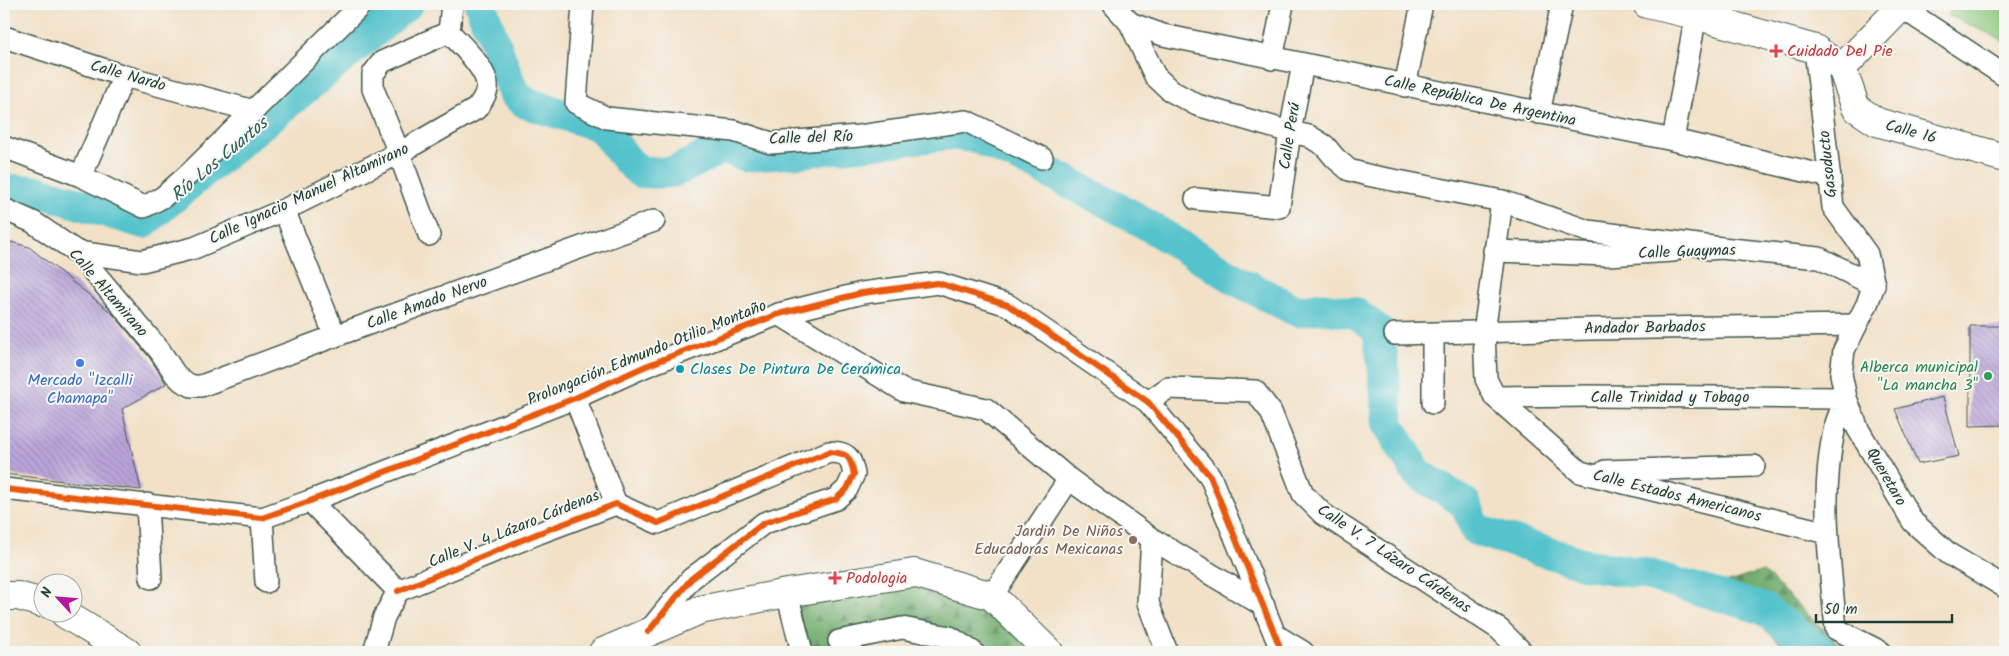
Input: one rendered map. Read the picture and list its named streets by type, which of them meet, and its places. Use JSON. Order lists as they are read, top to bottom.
{
  "streets": {
    "main road": ["Calle 16"],
    "street": [
      "Calle Nardo",
      "Calle República De Argentina",
      "Calle Perú",
      "Calle del Río",
      "Gasoducto",
      "Calle Ignacio Manuel Altamirano",
      "Calle Guaymas",
      "Calle Altamirano",
      "Calle Amado Nervo",
      "Andador Barbados",
      "Prolongación Edmundo Otilio Montaño",
      "Calle Trinidad y Tobago",
      "Queretaro",
      "Calle Estados Americanos",
      "Calle V. 4 Lázaro Cárdenas",
      "Calle V. 7 Lázaro Cárdenas"
    ]
  },
  "crossings": [
    ["Calle República De Argentina", "Calle Perú"],
    ["Calle República De Argentina", "Gasoducto"],
    ["Gasoducto", "Calle Guaymas"],
    ["Calle Ignacio Manuel Altamirano", "Calle Altamirano"],
    ["Calle Guaymas", "Calle Estados Americanos"],
    ["Calle Altamirano", "Calle Amado Nervo"],
    ["Andador Barbados", "Queretaro"],
    ["Andador Barbados", "Calle Estados Americanos"],
    ["Prolongación Edmundo Otilio Montaño", "Calle V. 7 Lázaro Cárdenas"],
    ["Calle Trinidad y Tobago", "Queretaro"],
    ["Calle Trinidad y Tobago", "Calle Estados Americanos"]
  ],
  "water": ["Río Los Cuartos"],
  "places": {
    "health": ["Cuidado Del Pie", "Podologia"],
    "other": [
      "Mercado \"Izcalli Chamapa\"",
      "Clases De Pintura De Cerámica",
      "Alberca municipal \"La mancha 3\"",
      "Jardin De Niños Educadoras Mexicanas"
    ]
  },
  "scale_bar": "50 m",
  "north": "top left"
}
